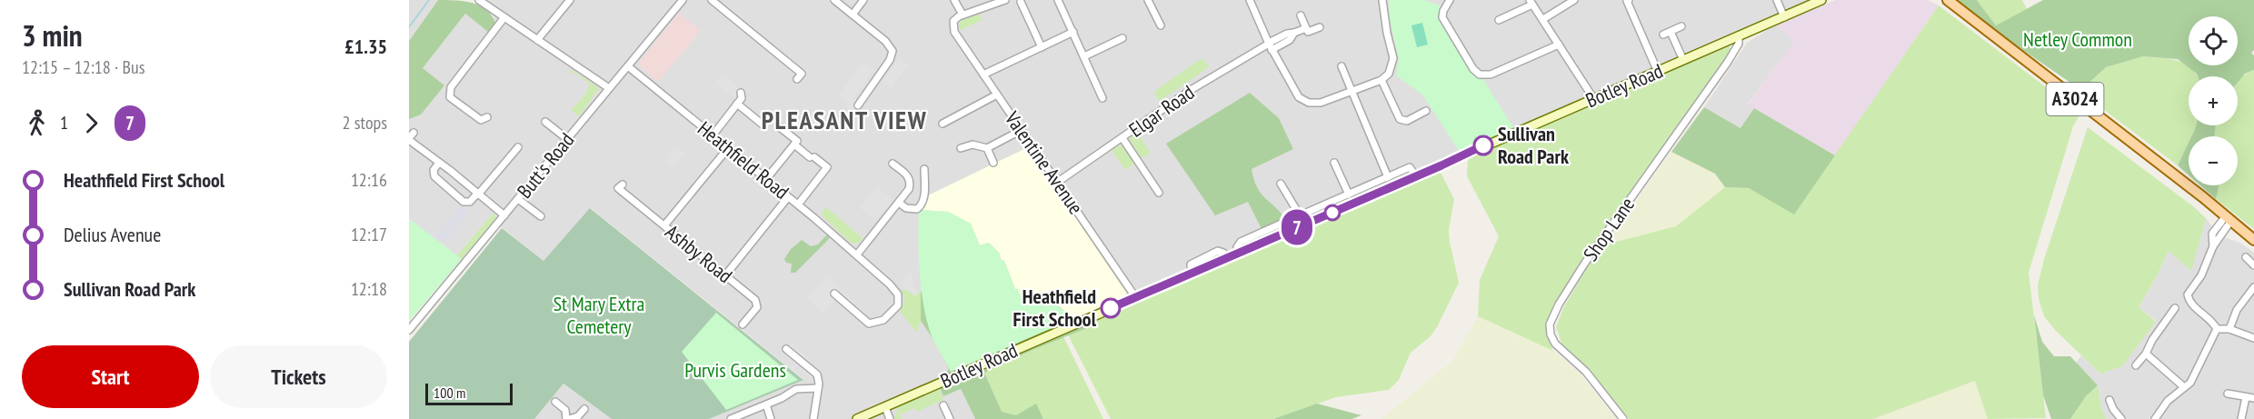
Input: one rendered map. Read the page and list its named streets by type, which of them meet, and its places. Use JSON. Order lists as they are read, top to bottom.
{
  "streets": {
    "main road": ["Botley Road", "A3024"],
    "street": [
      "Elgar Road",
      "Heathfield Road",
      "Valentine Avenue",
      "Butt's Road",
      "Shop Lane",
      "Ashby Road"
    ]
  },
  "crossings": [
    ["Botley Road", "Valentine Avenue"],
    ["Botley Road", "Shop Lane"],
    ["Elgar Road", "Valentine Avenue"],
    ["Heathfield Road", "Butt's Road"]
  ],
  "districts": ["PLEASANT VIEW"],
  "parks": ["Netley Common", "St Mary Extra Cemetery", "Purvis Gardens"],
  "places": ["Sullivan Road Park", "Heathfield First School"],
  "lines": ["bus line 7"],
  "scale_bar": "100 m",
  "page": {
    "heading": ["3 min", "12:15 – 12:18 · Bus", "£1.35"],
    "on_map": "7",
    "map_buttons": ["+", "−"],
    "legs": ["1", "7", "2 stops"],
    "list": [
      {
        "name": "Heathfield First School",
        "value": "12:16"
      },
      {
        "name": "Delius Avenue",
        "value": "12:17"
      },
      {
        "name": "Sullivan Road Park",
        "value": "12:18"
      }
    ],
    "buttons": ["Start", "Tickets"],
    "scale": "100 m"
  }
}
